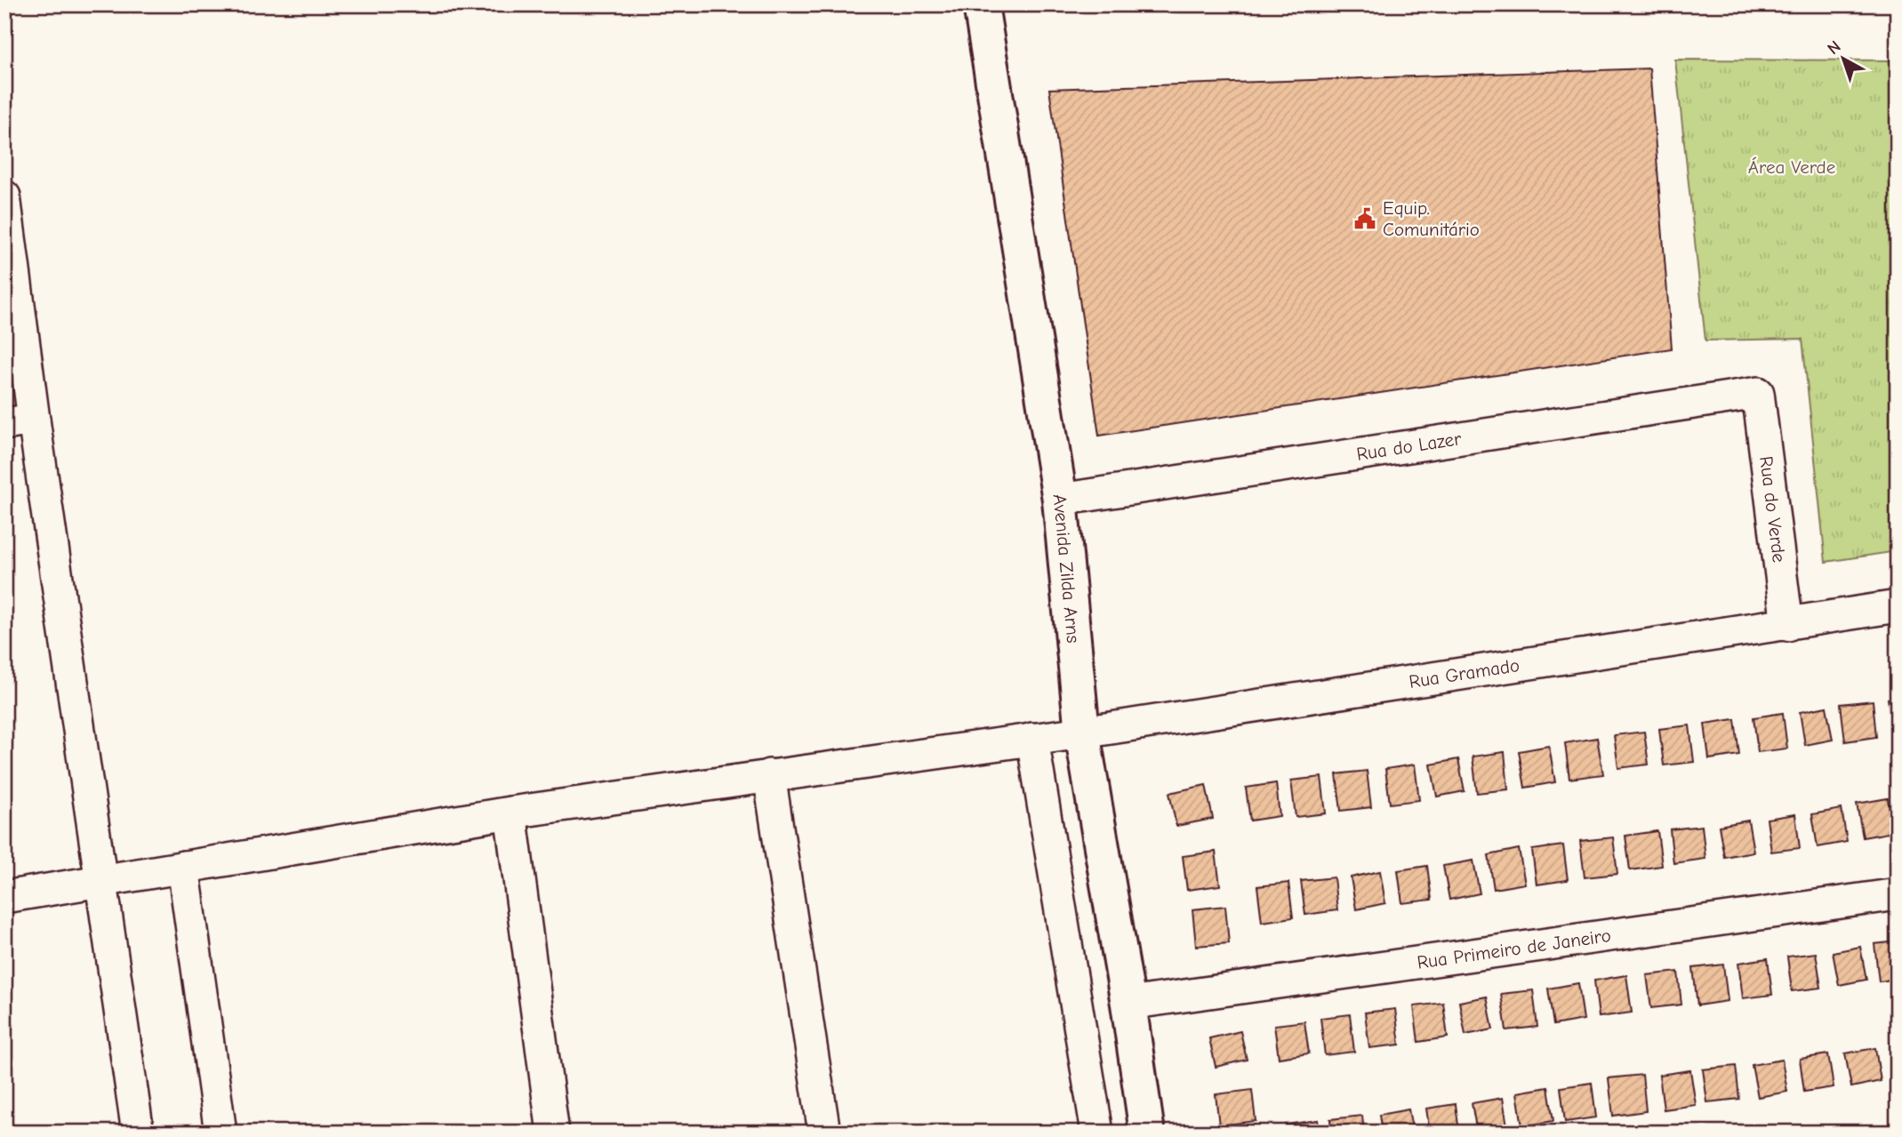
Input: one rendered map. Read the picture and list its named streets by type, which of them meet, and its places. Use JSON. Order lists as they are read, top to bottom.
{
  "streets": {
    "street": [
      "Rua do Lazer",
      "Rua do Verde",
      "Avenida Zilda Arns",
      "Rua Gramado",
      "Rua Primeiro de Janeiro"
    ]
  },
  "crossings": [
    ["Rua do Lazer", "Rua do Verde"],
    ["Rua do Lazer", "Avenida Zilda Arns"],
    ["Rua do Verde", "Rua Gramado"],
    ["Avenida Zilda Arns", "Rua Gramado"],
    ["Avenida Zilda Arns", "Rua Primeiro de Janeiro"]
  ],
  "parks": ["Área Verde"],
  "places": {
    "public building": ["Equip. Comunitário"]
  },
  "north": "top left"
}
